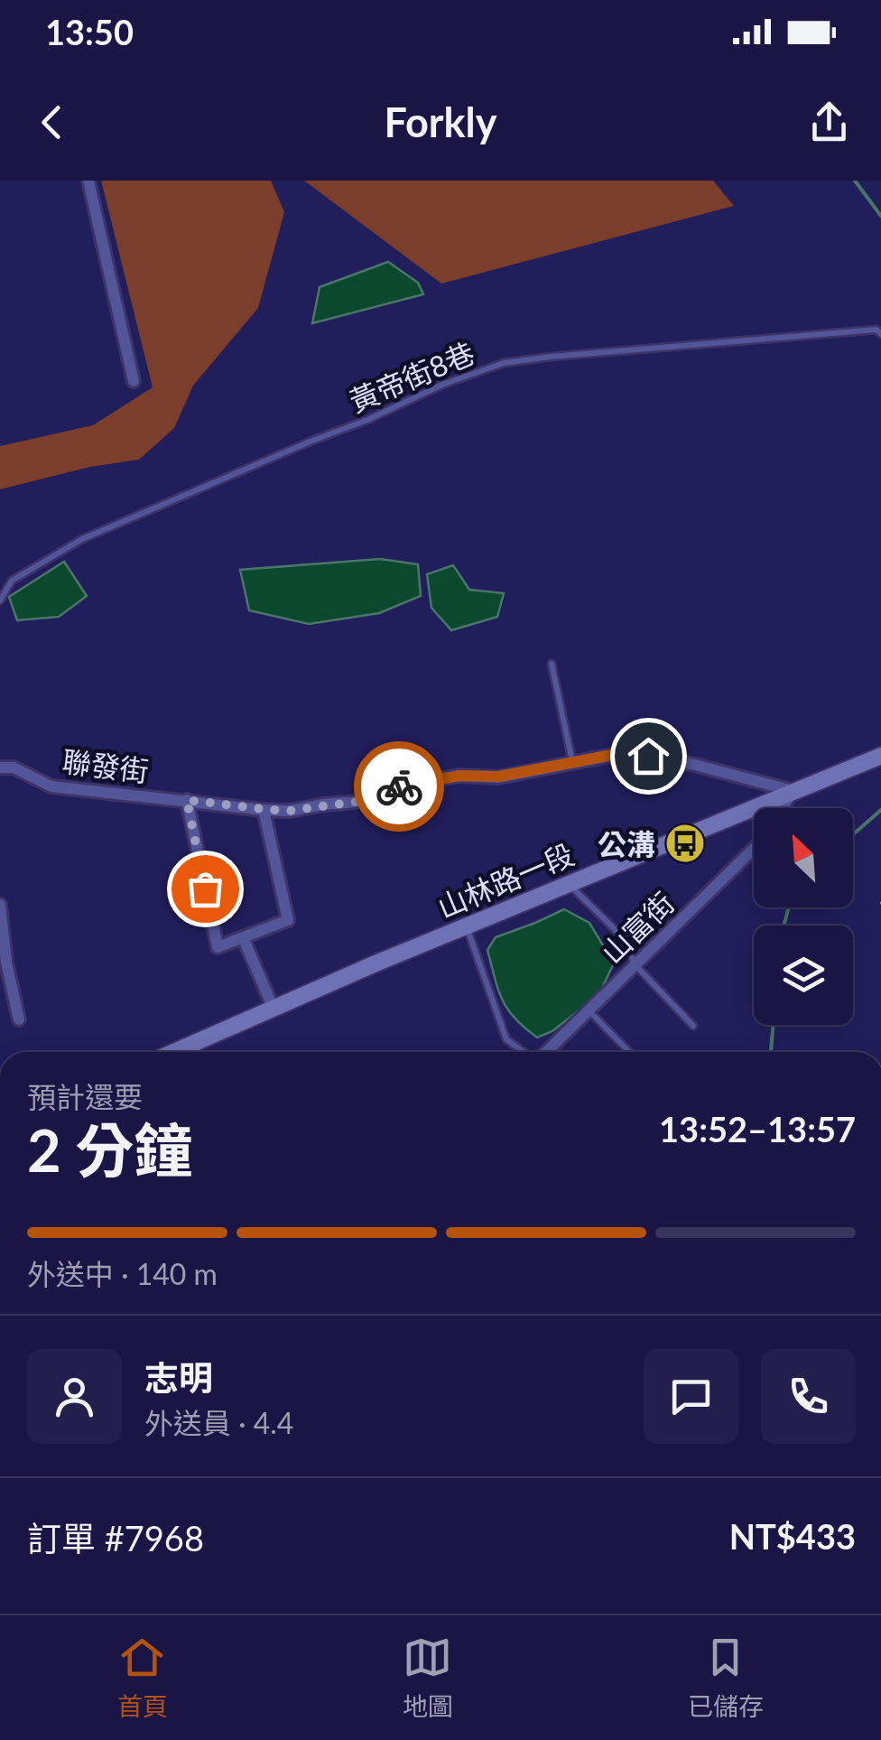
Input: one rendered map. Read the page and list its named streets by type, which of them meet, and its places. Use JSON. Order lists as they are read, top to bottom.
{
  "streets": {
    "main road": ["山林路一段"],
    "street": ["聯發街", "山富街"],
    "lane": ["黃帝街8巷"]
  },
  "crossings": [
    ["聯發街", "山林路一段"],
    ["聯發街", "山富街"],
    ["山林路一段", "山富街"]
  ],
  "places": {
    "bus stop": ["公溝"]
  },
  "north": "top left",
  "page": {
    "status": "13:50",
    "header": "Forkly",
    "heading": ["2 分鐘", "預計還要", "13:52–13:57"],
    "panel": [
      "志明",
      "外送員 · 4.4",
      "訂單 #7968",
      "NT$433"
    ],
    "bar": "外送中 · 140 m",
    "tabs": ["首頁", "地圖", "已儲存"]
  }
}
